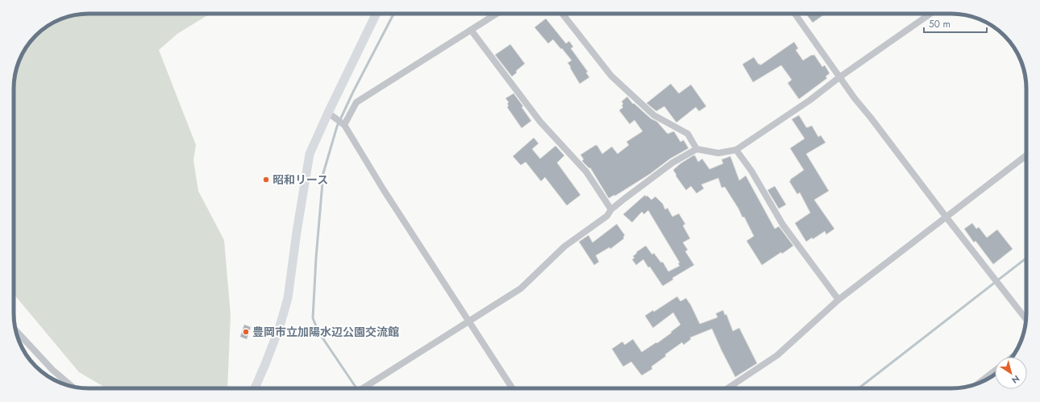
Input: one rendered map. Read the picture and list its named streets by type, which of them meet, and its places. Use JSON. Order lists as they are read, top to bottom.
{
  "places": ["昭和リース", "豊岡市立加陽水辺公園交流館"],
  "scale_bar": "50 m",
  "north": "bottom right"
}
